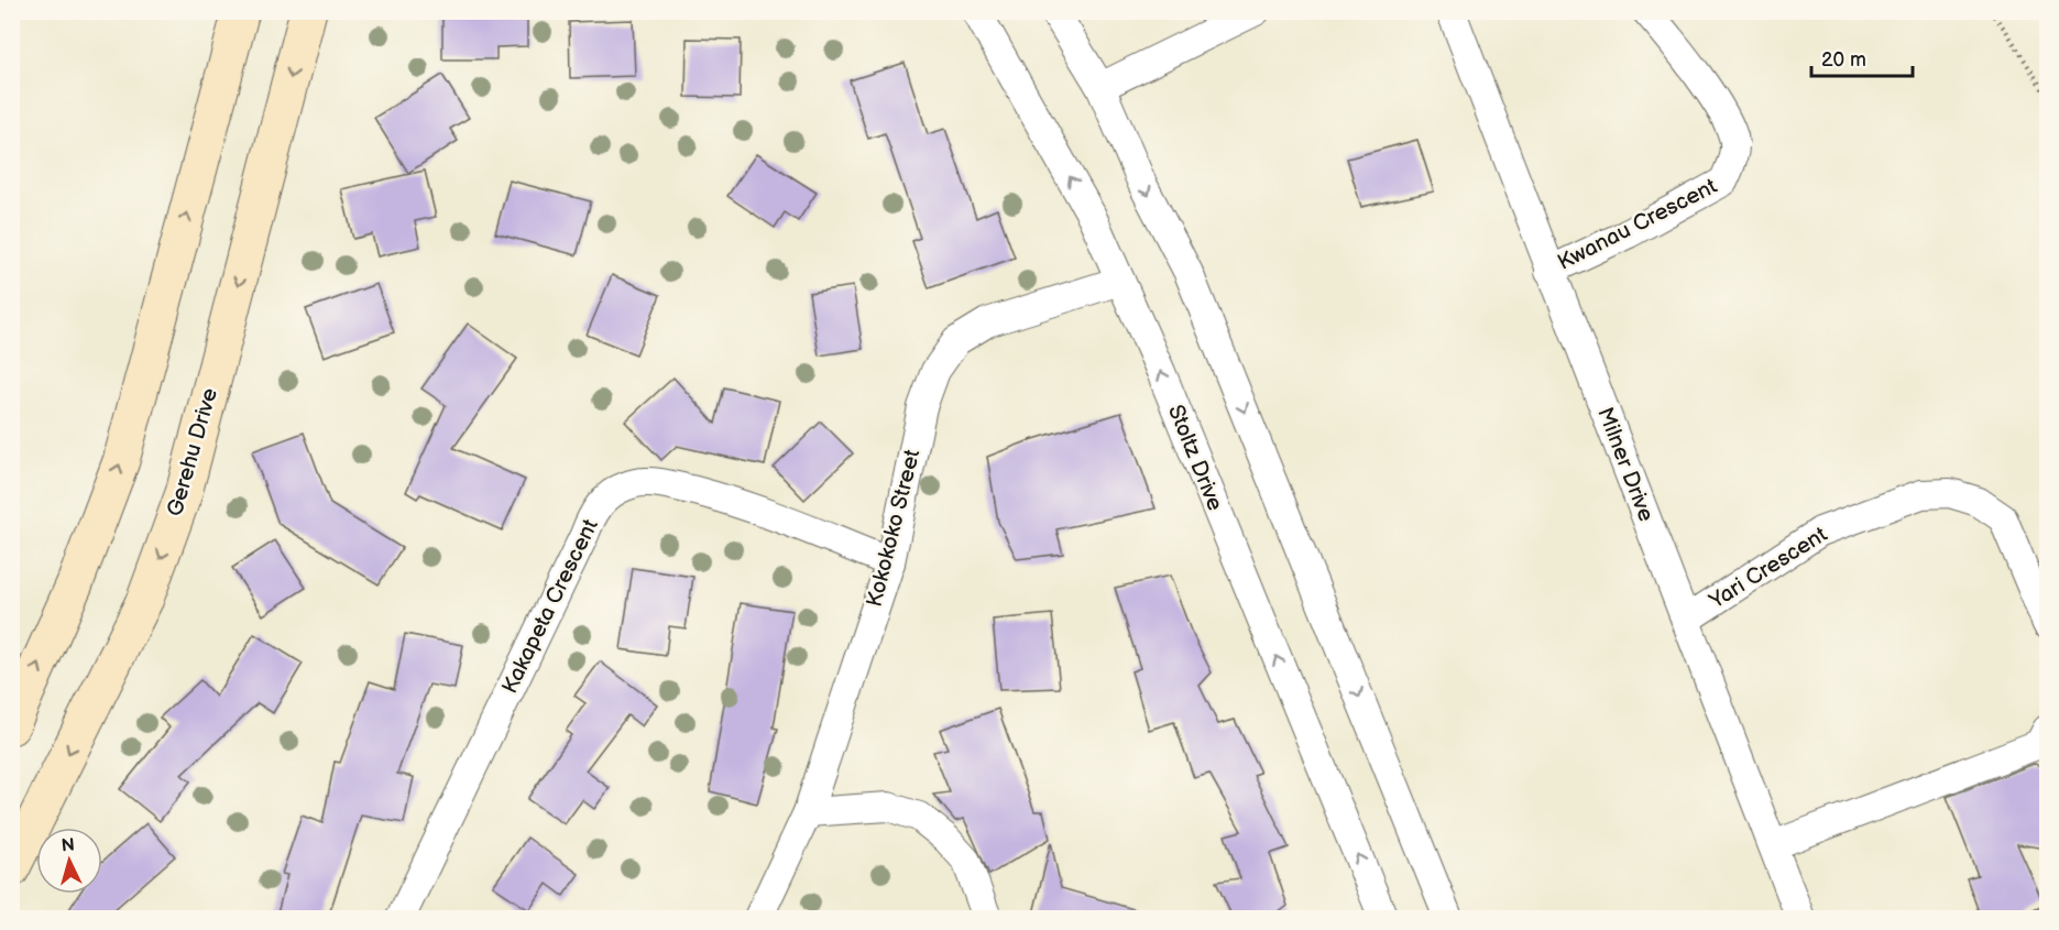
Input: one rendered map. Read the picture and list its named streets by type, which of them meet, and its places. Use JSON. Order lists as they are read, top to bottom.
{
  "streets": {
    "street": [
      "Kwanau Crescent",
      "Gerehu Drive",
      "Stoltz Drive",
      "Milner Drive",
      "Kokokoko Street",
      "Yari Crescent",
      "Kakapeta Crescent"
    ]
  },
  "crossings": [
    ["Kwanau Crescent", "Milner Drive"],
    ["Stoltz Drive", "Kokokoko Street"],
    ["Milner Drive", "Yari Crescent"],
    ["Kokokoko Street", "Kakapeta Crescent"]
  ],
  "scale_bar": "20 m",
  "north": "top"
}
